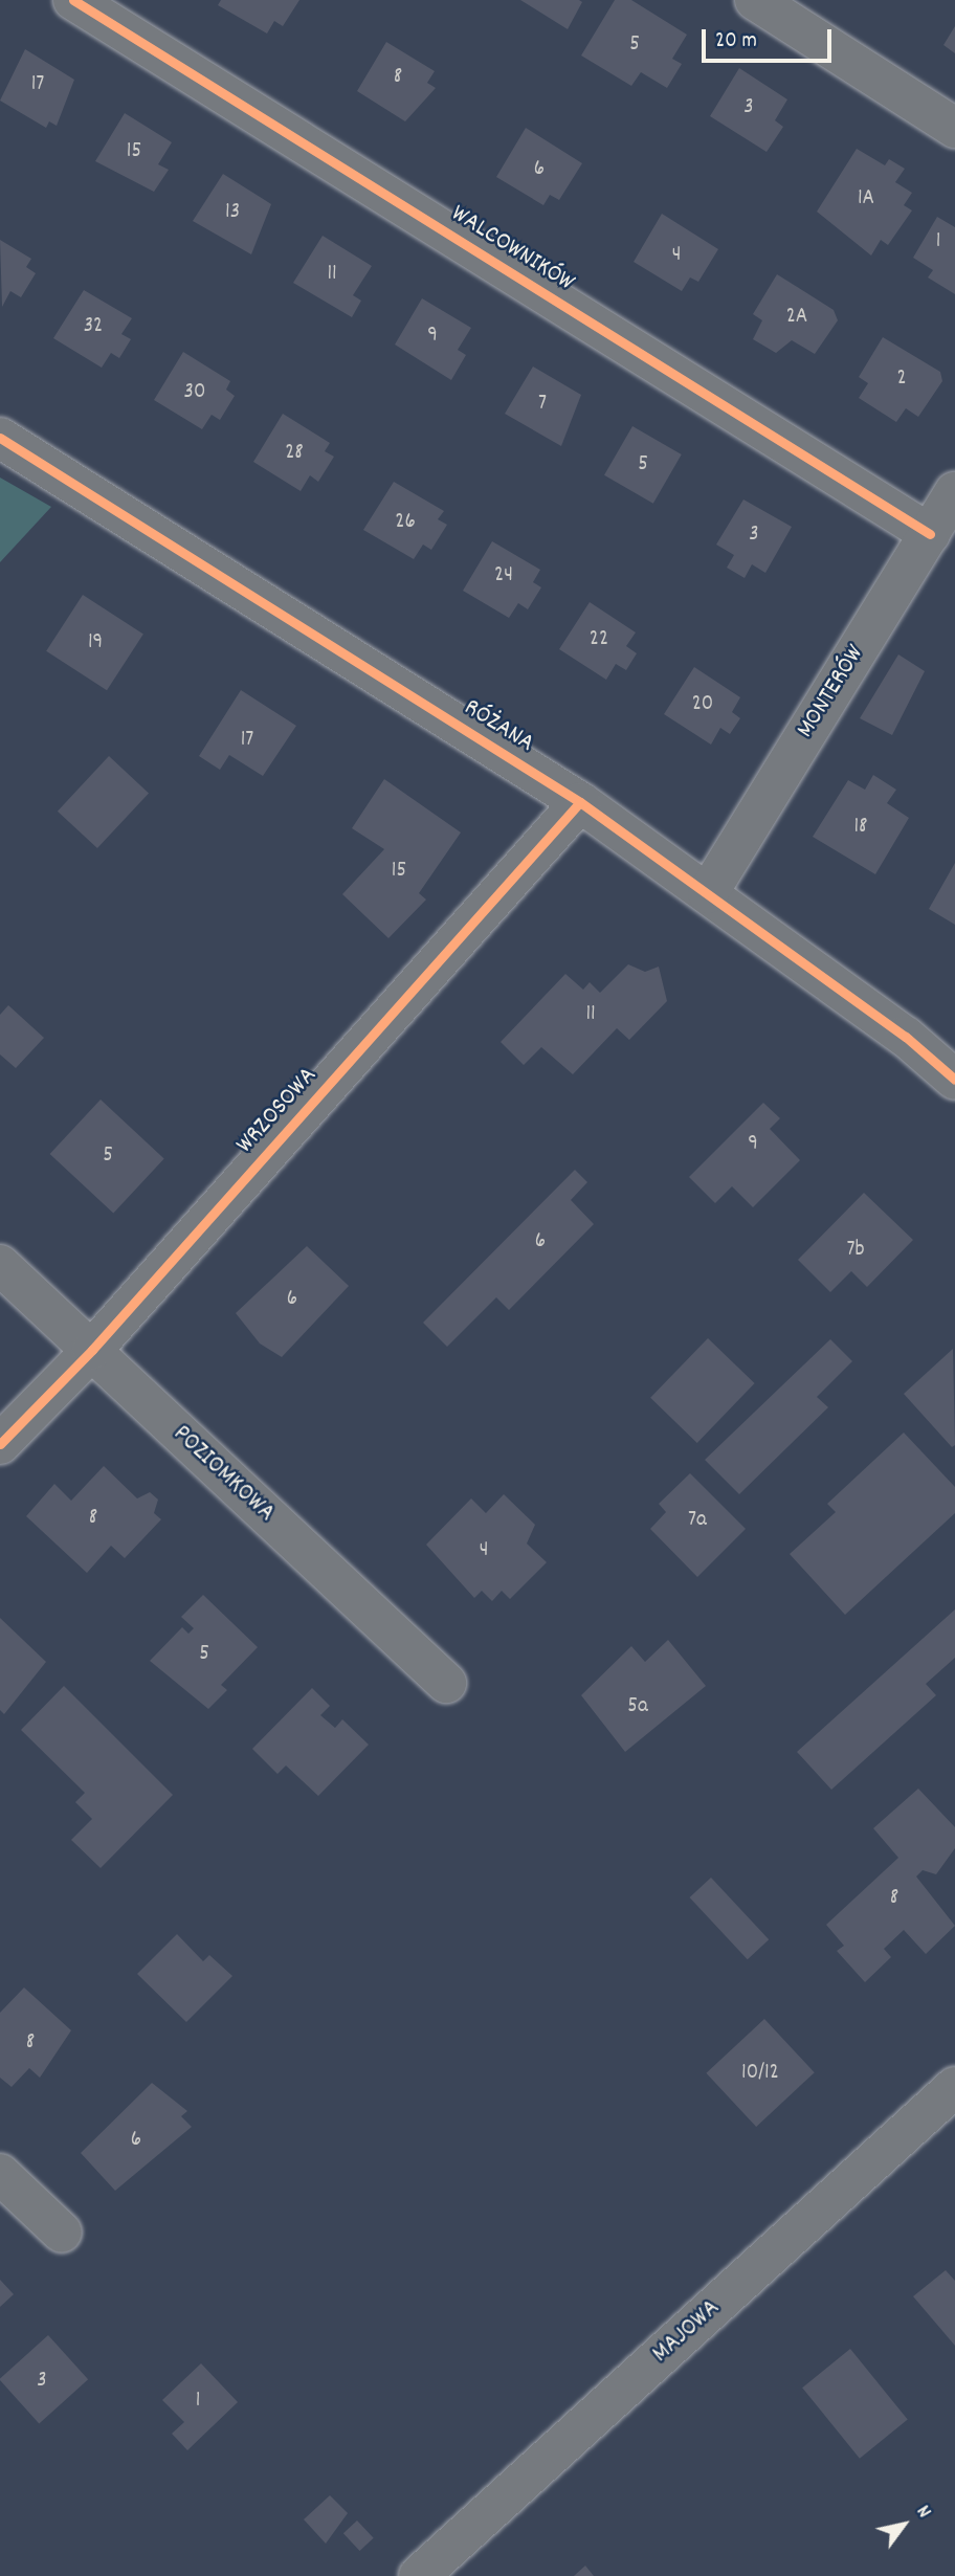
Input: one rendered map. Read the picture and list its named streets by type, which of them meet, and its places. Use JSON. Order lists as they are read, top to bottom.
{
  "streets": {
    "street": [
      "WALCOWNIKÓW",
      "MONTERÓW",
      "RÓŻANA",
      "WRZOSOWA",
      "POZIOMKOWA",
      "MAJOWA"
    ]
  },
  "crossings": [
    ["WALCOWNIKÓW", "MONTERÓW"],
    ["MONTERÓW", "RÓŻANA"],
    ["RÓŻANA", "WRZOSOWA"],
    ["WRZOSOWA", "POZIOMKOWA"]
  ],
  "house_numbers": [
    "5",
    "8",
    "17",
    "3",
    "15",
    "6",
    "1A",
    "13",
    "1",
    "4",
    "11",
    "2A",
    "32",
    "9",
    "2",
    "30",
    "7",
    "28",
    "5",
    "26",
    "3",
    "24",
    "22",
    "19",
    "20",
    "17",
    "18",
    "15",
    "11",
    "9",
    "5",
    "6",
    "7b",
    "6",
    "8",
    "7a",
    "4",
    "5",
    "5a",
    "8",
    "8",
    "10/12",
    "6",
    "3",
    "1"
  ],
  "scale_bar": "20 m",
  "north": "top right"
}
